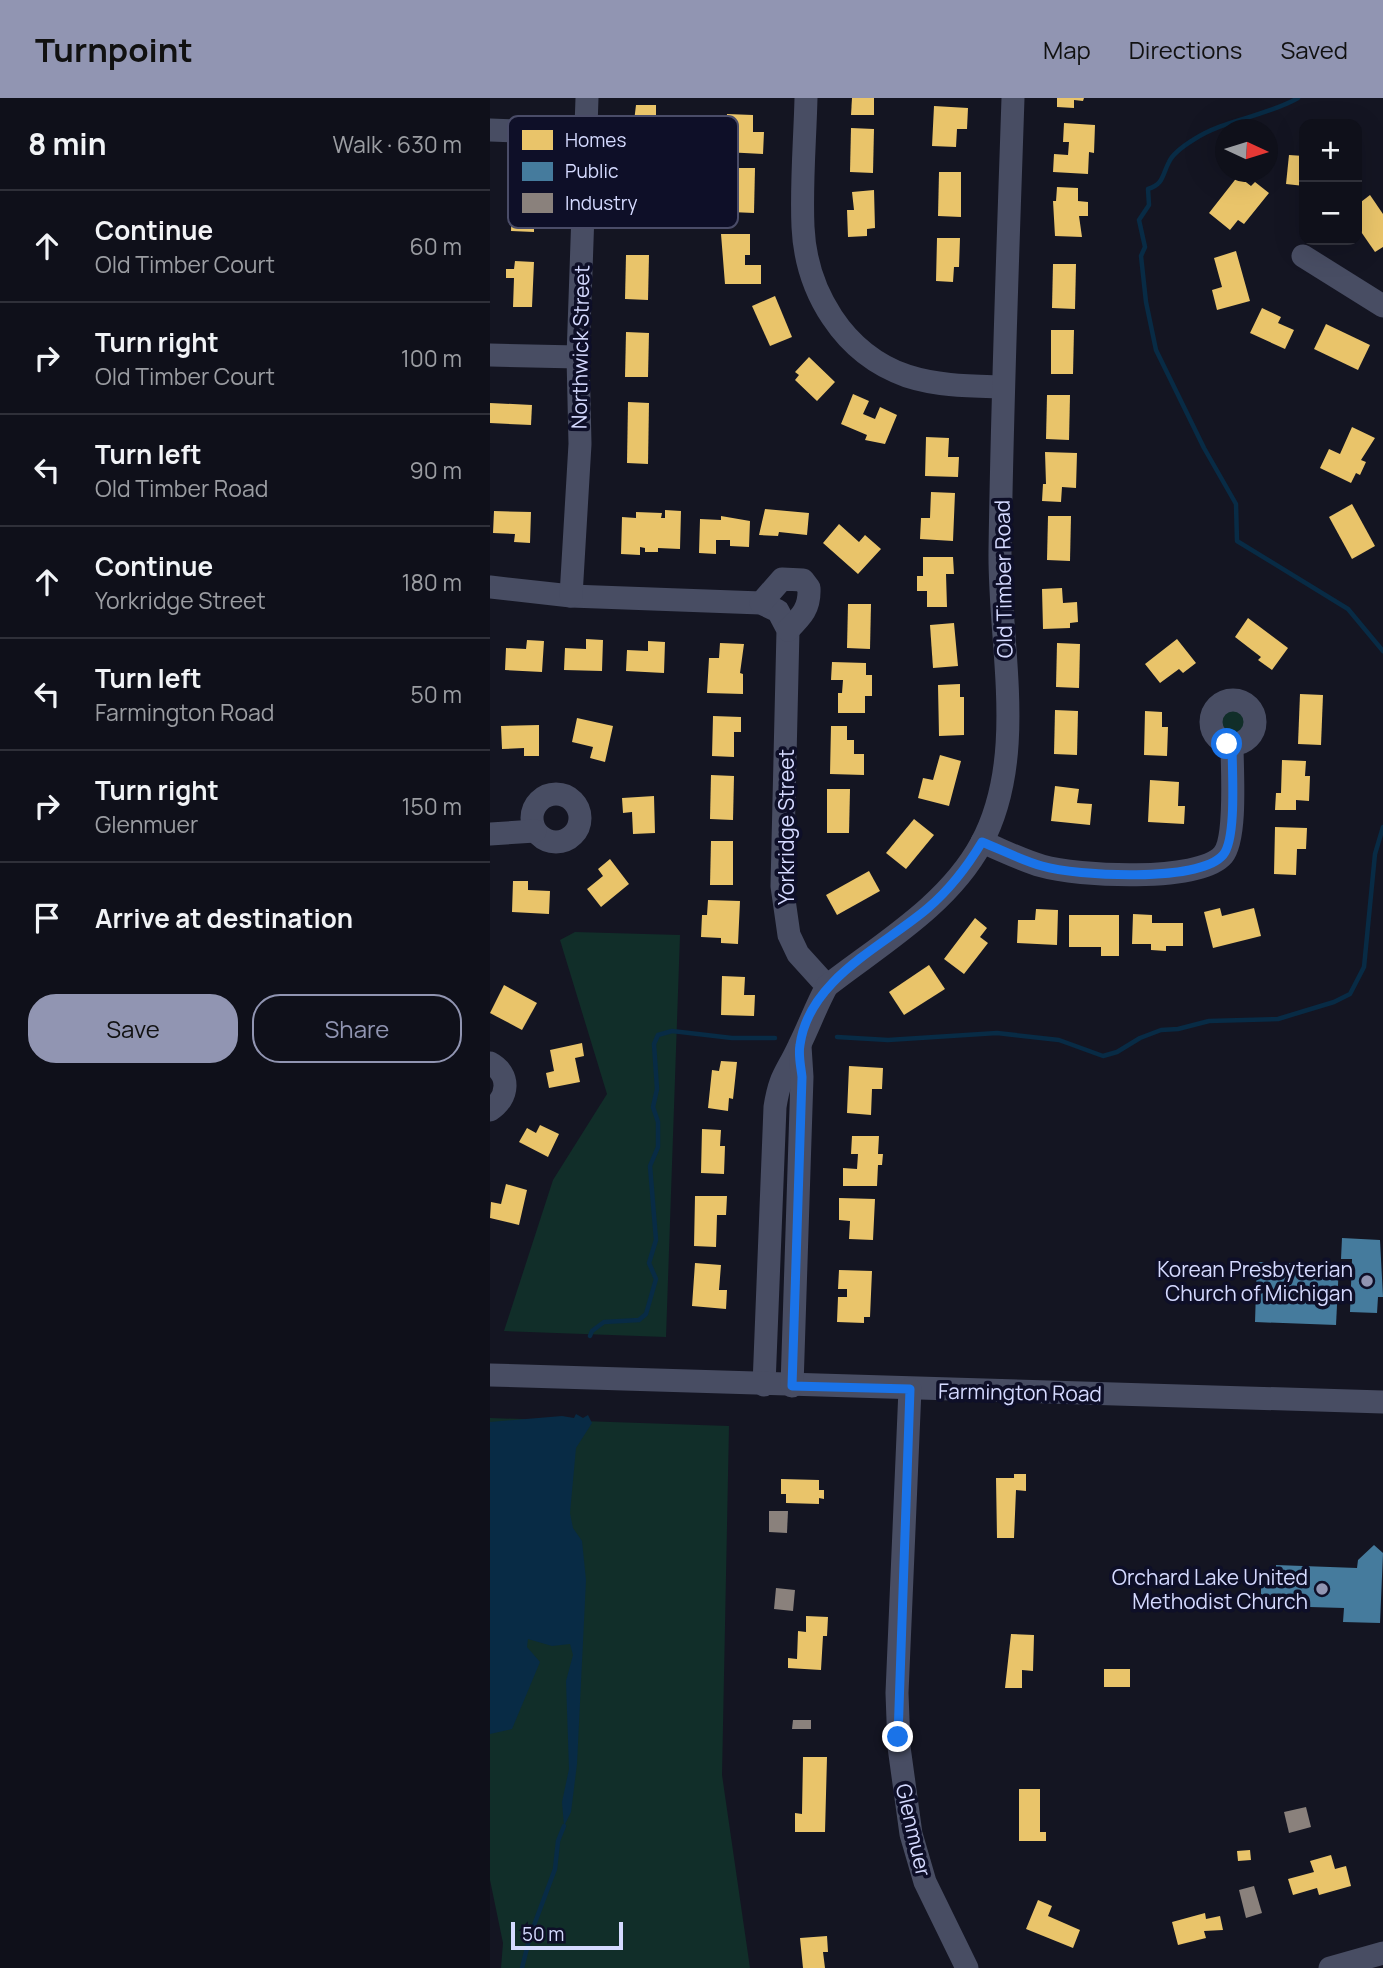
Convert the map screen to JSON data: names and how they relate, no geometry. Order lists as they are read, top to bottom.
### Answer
{
  "streets": {
    "street": [
      "Northwick Street",
      "Old Timber Road",
      "Yorkridge Street",
      "Farmington Road",
      "Glenmuer"
    ]
  },
  "crossings": [
    ["Old Timber Road", "Yorkridge Street"],
    ["Farmington Road", "Glenmuer"]
  ],
  "places": ["Korean Presbyterian Church of Michigan", "Orchard Lake United Methodist Church"],
  "legend": ["Homes", "Public", "Industry"],
  "scale_bar": "50 m",
  "north": "right",
  "page": {
    "header": "Turnpoint",
    "nav": ["Map", "Directions", "Saved"],
    "heading": ["8 min", "Walk · 630 m"],
    "map_buttons": ["+", "−"],
    "list": [
      ["Continue", "Old Timber Court", "60 m"],
      ["Turn right", "Old Timber Court", "100 m"],
      ["Turn left", "Old Timber Road", "90 m"],
      ["Continue", "Yorkridge Street", "180 m"],
      ["Turn left", "Farmington Road", "50 m"],
      ["Turn right", "Glenmuer", "150 m"],
      "Arrive at destination"
    ],
    "buttons": ["Save", "Share"],
    "scale": "50 m"
  }
}
